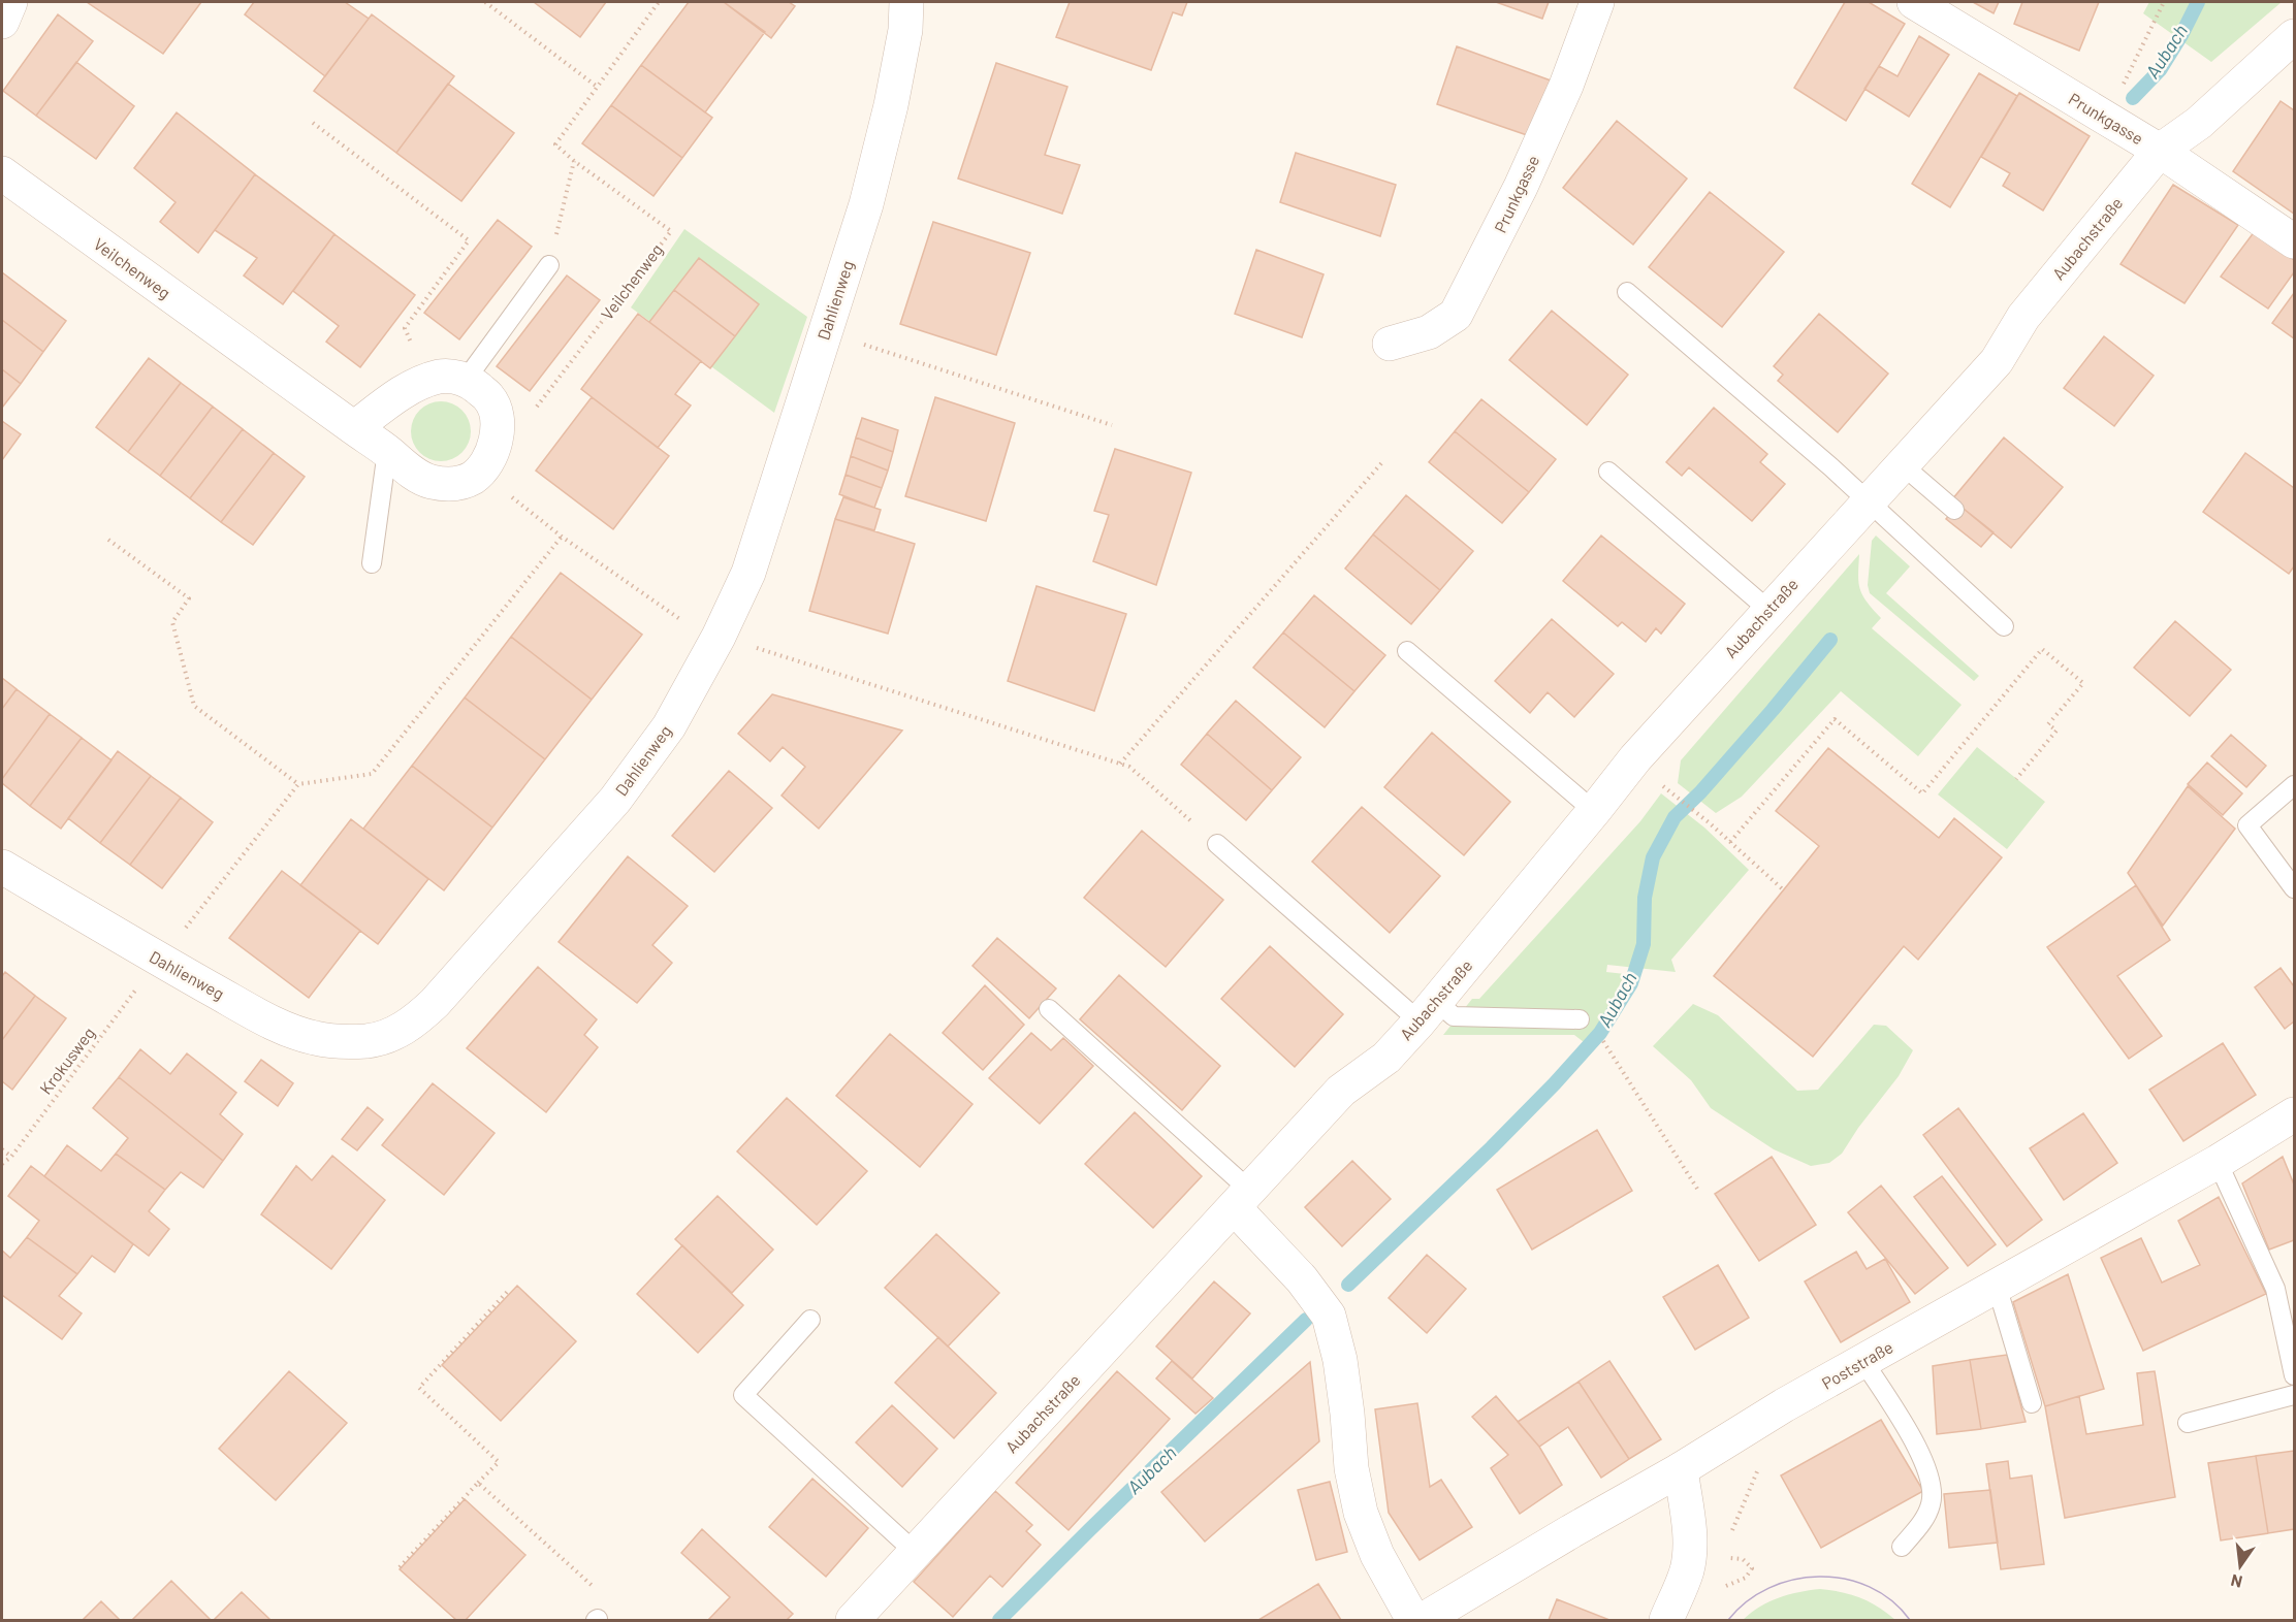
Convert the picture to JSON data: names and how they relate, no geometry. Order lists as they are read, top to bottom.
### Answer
{
  "streets": {
    "street": [
      "Prunkgasse",
      "Aubachstraße",
      "Veilchenweg",
      "Dahlienweg",
      "Poststraße"
    ],
    "path": ["Krokusweg"]
  },
  "crossings": [
    ["Prunkgasse", "Aubachstraße"]
  ],
  "water": ["Aubach"],
  "north": "bottom"
}
